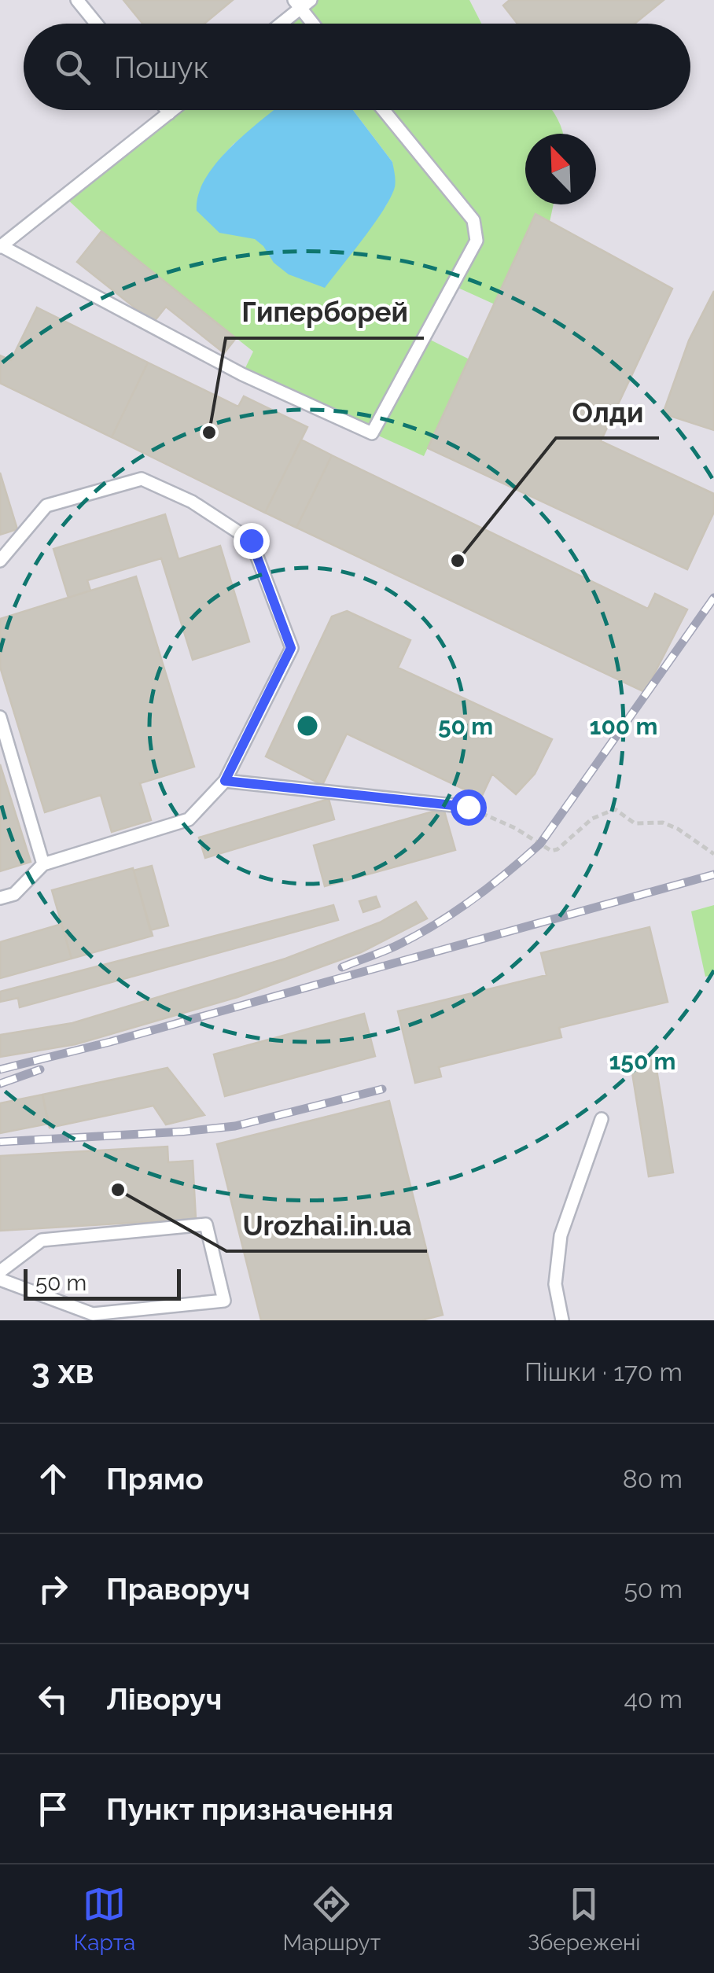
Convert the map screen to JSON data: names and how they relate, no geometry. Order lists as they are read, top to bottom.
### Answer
{
  "places": ["Гиперборей", "Олди", "Urozhai.in.ua"],
  "scale_bar": "50 m",
  "north": "top left",
  "page": {
    "search": "Пошук",
    "scale": "50 m",
    "heading": ["3 хв", "Пішки · 170 m"],
    "list": [
      ["Прямо", "80 m"],
      ["Праворуч", "50 m"],
      ["Ліворуч", "40 m"],
      "Пункт призначення"
    ],
    "nav": ["Карта", "Маршрут", "Збережені"]
  },
  "rings": ["50 m", "100 m", "150 m"]
}
